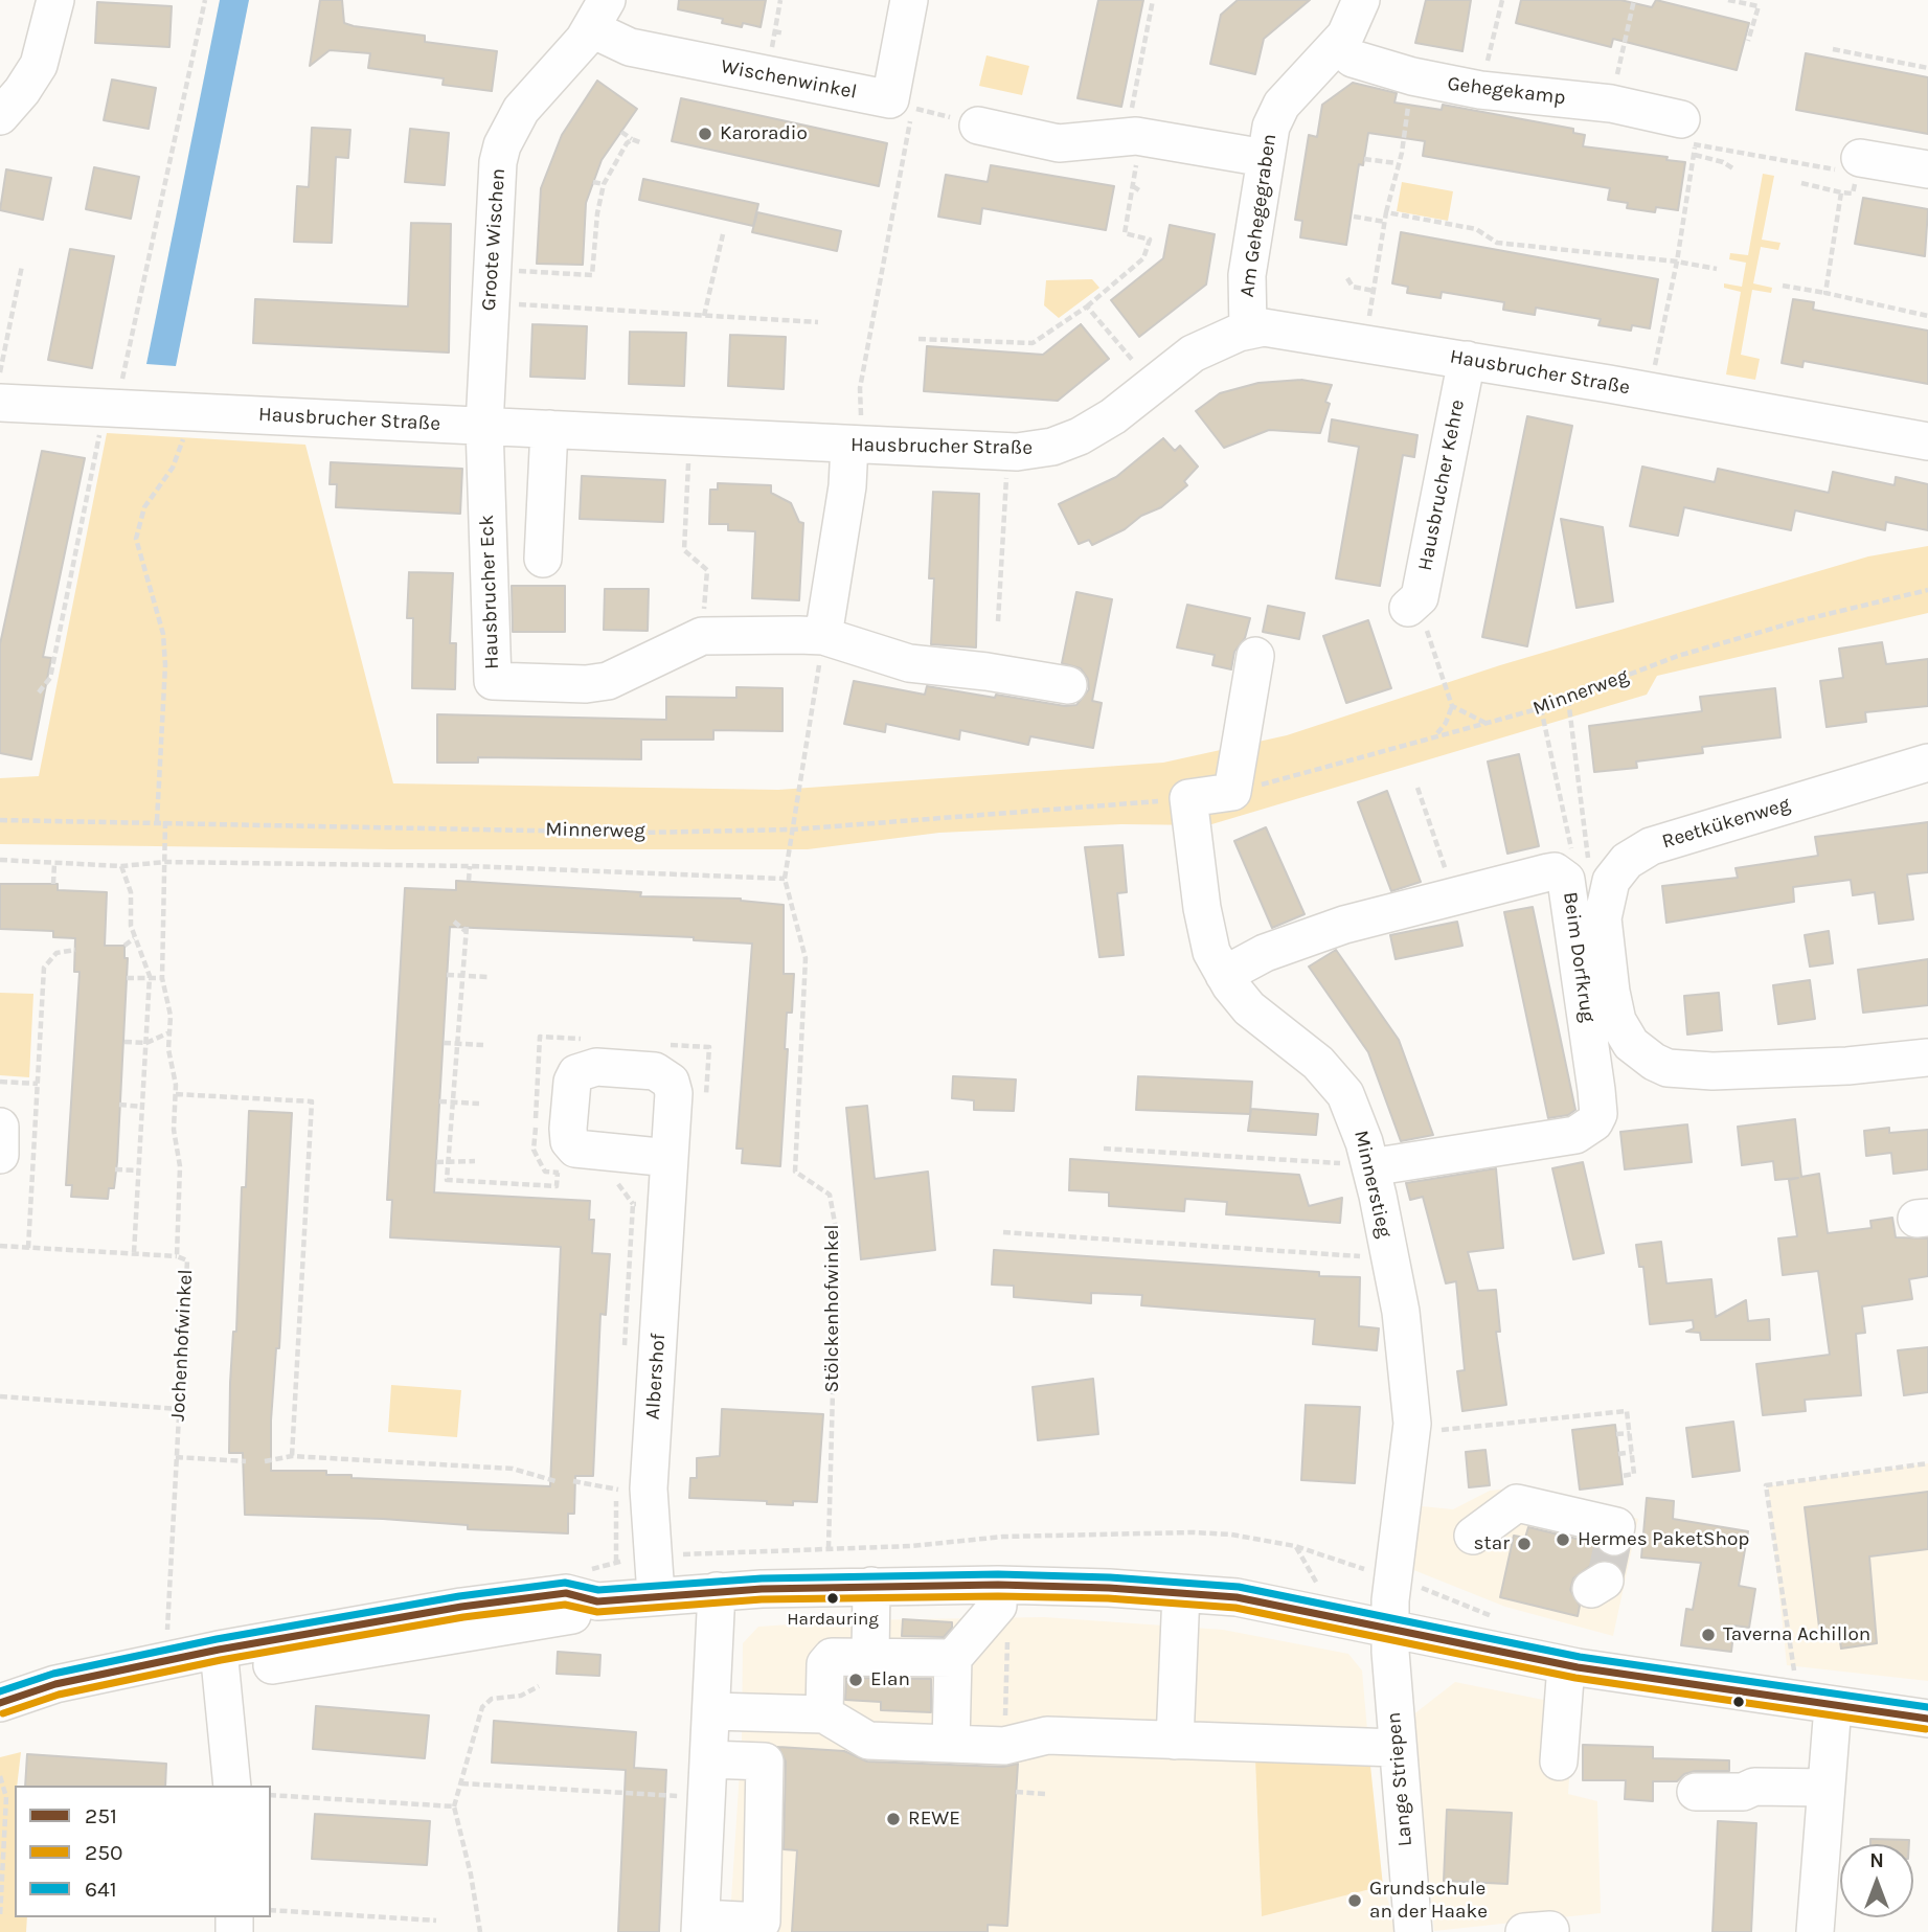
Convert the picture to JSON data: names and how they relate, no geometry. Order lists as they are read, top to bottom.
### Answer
{
  "streets": {
    "street": [
      "Wischenwinkel",
      "Gehegekamp",
      "Am Gehegegraben",
      "Groote Wischen",
      "Hausbrucher Straße",
      "Hausbrucher Kehre",
      "Hausbrucher Eck",
      "Reetkükenweg",
      "Beim Dorfkrug",
      "Minnerstieg",
      "Albershof",
      "Lange Striepen"
    ],
    "path": ["Minnerweg", "Stölckenhofwinkel", "Jochenhofwinkel"]
  },
  "crossings": [
    ["Wischenwinkel", "Groote Wischen"],
    ["Gehegekamp", "Am Gehegegraben"],
    ["Am Gehegegraben", "Hausbrucher Straße"],
    ["Groote Wischen", "Hausbrucher Straße"],
    ["Groote Wischen", "Hausbrucher Eck"],
    ["Hausbrucher Straße", "Hausbrucher Kehre"],
    ["Hausbrucher Straße", "Hausbrucher Eck"],
    ["Hausbrucher Eck", "Stölckenhofwinkel"],
    ["Minnerweg", "Minnerstieg"],
    ["Minnerweg", "Stölckenhofwinkel"],
    ["Minnerweg", "Jochenhofwinkel"],
    ["Beim Dorfkrug", "Minnerstieg"],
    ["Minnerstieg", "Lange Striepen"]
  ],
  "places": [
    "Karoradio",
    "Hermes PaketShop",
    "star",
    "Hardauring",
    "Taverna Achillon",
    "Elan",
    "REWE",
    "Grundschule an der Haake"
  ],
  "lines": ["transit line 641", "transit line 251", "transit line 250"],
  "legend": ["251", "250", "641"],
  "north": "top"
}
